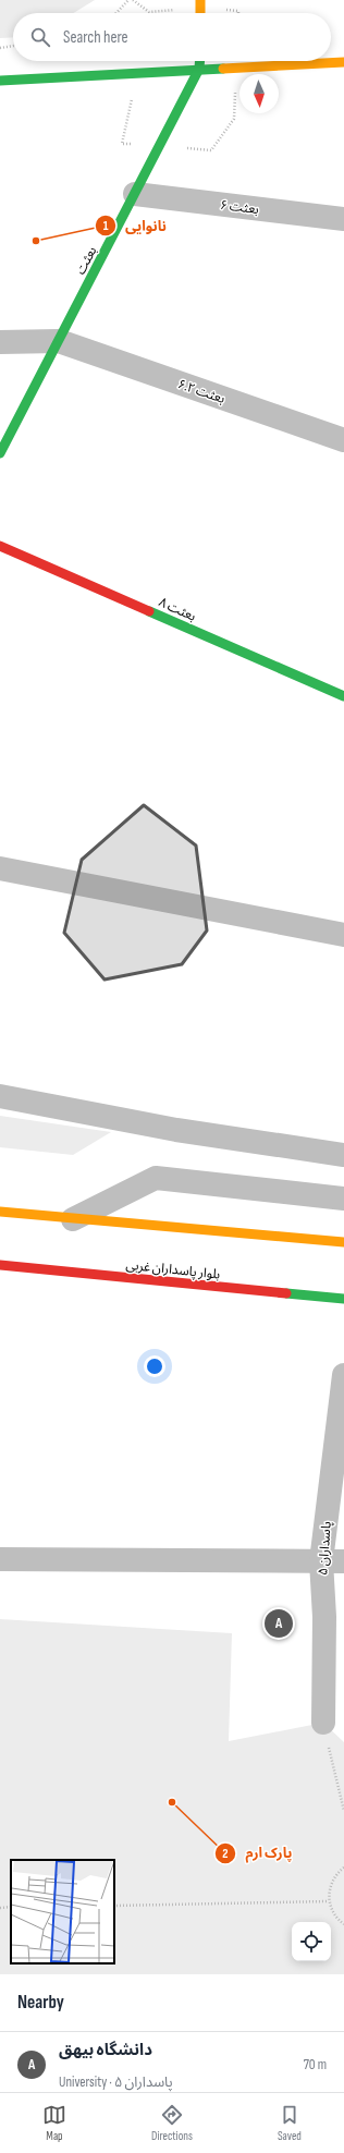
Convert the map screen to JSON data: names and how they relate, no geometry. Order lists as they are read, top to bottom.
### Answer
{
  "streets": {
    "main road": ["بعثت", "بعثت ۸", "بلوار پاسداران غربی"],
    "street": ["بعثت ۶", "بعثت ۶.۲", "پاسداران ۵"]
  },
  "crossings": [
    ["بعثت ۶", "بعثت"],
    ["بعثت", "بعثت ۶.۲"]
  ],
  "places": ["نانوایی", "پارک ارم"],
  "north": "bottom",
  "page": {
    "search": "Search here",
    "pins": "A",
    "heading": "Nearby",
    "list": [
      {
        "mark": "A",
        "name": "دانشگاه بیهق",
        "note": "University · پاسداران ۵",
        "value": "70 m"
      }
    ],
    "nav": ["Map", "Directions", "Saved"]
  }
}
